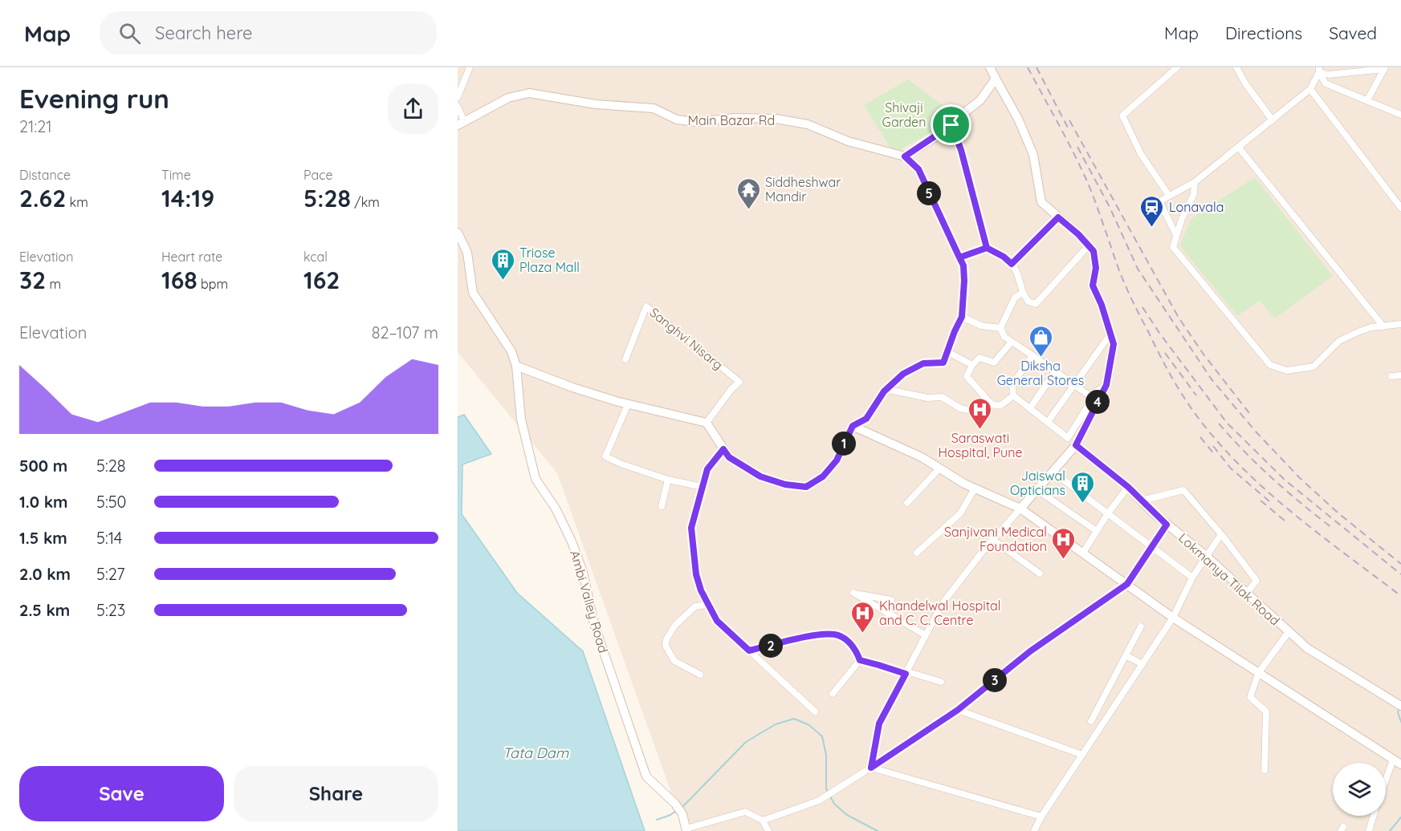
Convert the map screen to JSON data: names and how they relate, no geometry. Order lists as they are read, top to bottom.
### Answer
{
  "streets": {
    "main road": ["Main Bazar Rd", "Lokmanya Tilak Road", "Ambi Valley Road"],
    "street": ["Sanghvi Nisarg"]
  },
  "water": ["Tata Dam"],
  "parks": ["Shivaji Garden"],
  "places": {
    "temple": ["Siddheshwar Mandir"],
    "station": ["Lonavala"],
    "building": ["Triose Plaza Mall", "Jaiswal Opticians"],
    "shop": ["Diksha General Stores"],
    "hospital": ["Saraswati Hospital, Pune", "Sanjivani Medical Foundation", "Khandelwal Hospital and C. C. Centre"]
  },
  "page": {
    "header": "Map",
    "search": "Search here",
    "nav": ["Map", "Directions", "Saved"],
    "heading": ["Evening run", "21:21"],
    "stats": [
      ["Distance", "2.62 km"],
      ["Time", "14:19"],
      ["Pace", "5:28 /km"],
      ["Elevation", "32 m"],
      ["Heart rate", "168 bpm"],
      ["kcal", "162"]
    ],
    "pins": [
      "5",
      "4",
      "1",
      "2",
      "3"
    ],
    "chart": ["Elevation", "82–107 m"],
    "list": [
      {
        "name": "500 m",
        "note": "5:28"
      },
      {
        "name": "1.0 km",
        "note": "5:50"
      },
      {
        "name": "1.5 km",
        "note": "5:14"
      },
      {
        "name": "2.0 km",
        "note": "5:27"
      },
      {
        "name": "2.5 km",
        "note": "5:23"
      }
    ],
    "buttons": ["Save", "Share"]
  }
}
